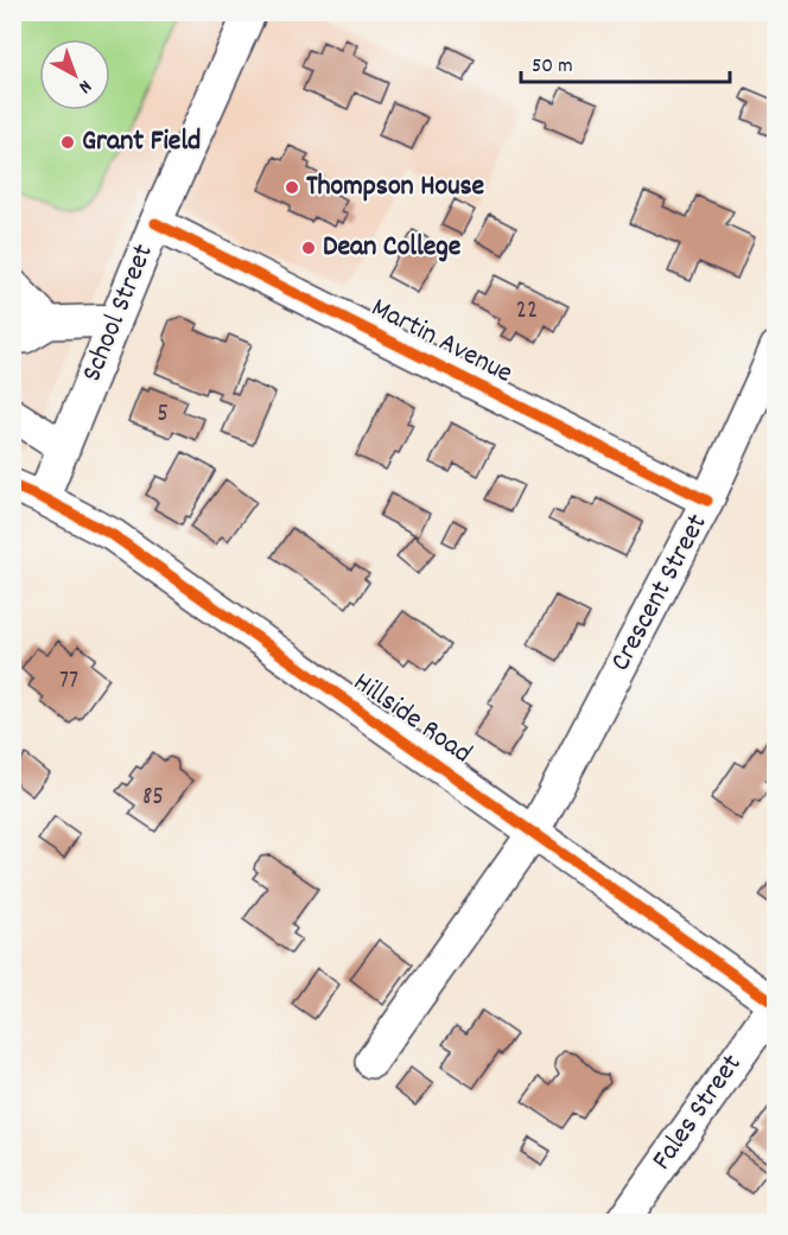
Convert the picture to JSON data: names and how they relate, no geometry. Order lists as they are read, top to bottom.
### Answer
{
  "streets": {
    "street": [
      "School Street",
      "Martin Avenue",
      "Crescent Street",
      "Hillside Road",
      "Fales Street"
    ]
  },
  "crossings": [
    ["School Street", "Martin Avenue"],
    ["School Street", "Hillside Road"],
    ["Martin Avenue", "Crescent Street"],
    ["Crescent Street", "Hillside Road"],
    ["Hillside Road", "Fales Street"]
  ],
  "places": ["Grant Field", "Thompson House", "Dean College"],
  "house_numbers": [
    "22",
    "5",
    "77",
    "85"
  ],
  "scale_bar": "50 m",
  "north": "bottom right"
}
